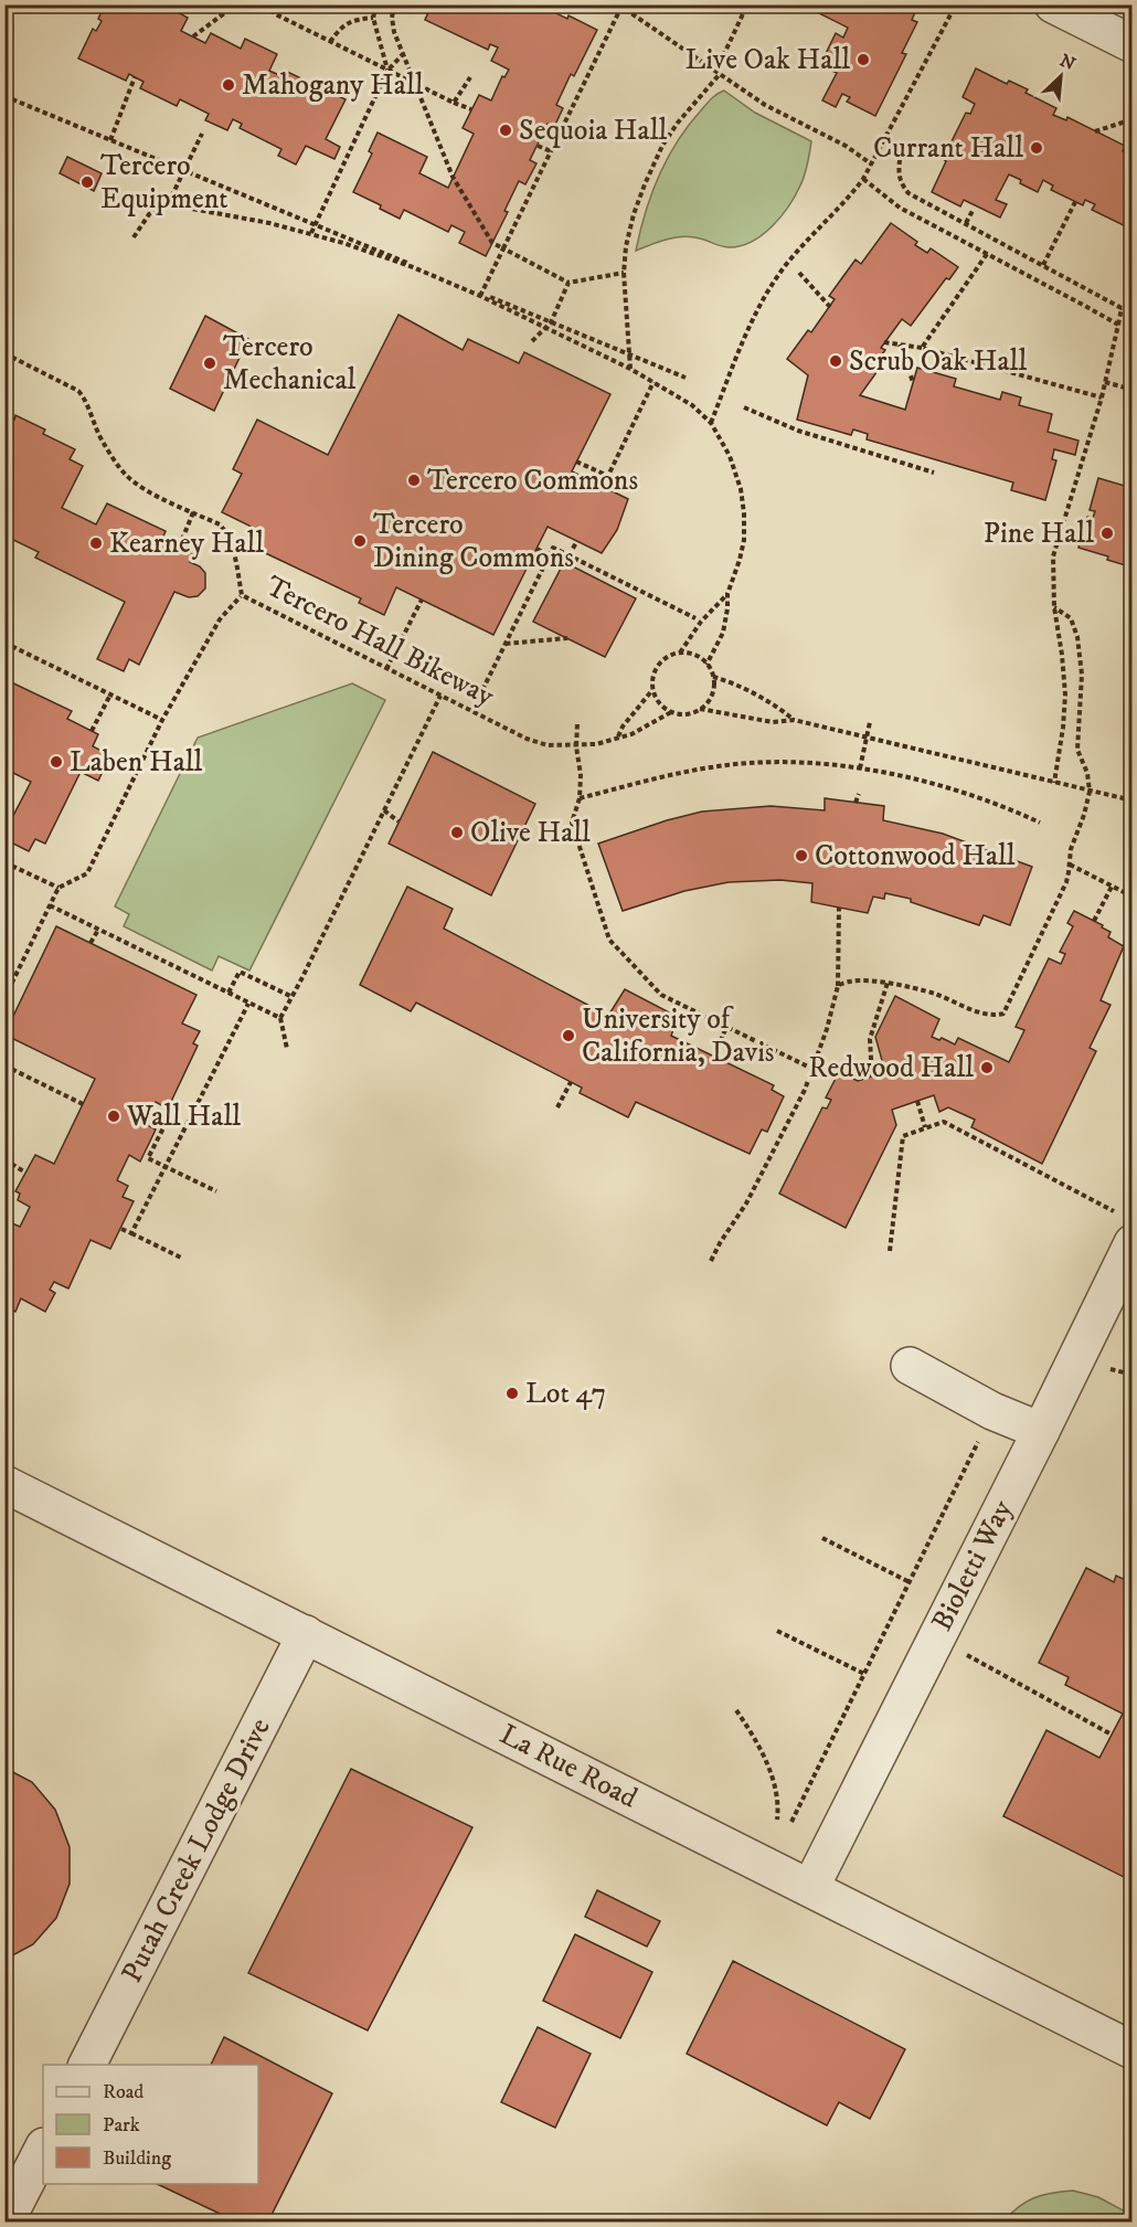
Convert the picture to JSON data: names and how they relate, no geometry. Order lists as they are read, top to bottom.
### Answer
{
  "streets": {
    "street": ["Bioletti Way", "La Rue Road", "Putah Creek Lodge Drive"],
    "path": ["Tercero Hall Bikeway"]
  },
  "crossings": [
    ["Bioletti Way", "La Rue Road"],
    ["La Rue Road", "Putah Creek Lodge Drive"]
  ],
  "places": [
    "Live Oak Hall",
    "Mahogany Hall",
    "Sequoia Hall",
    "Currant Hall",
    "Tercero Equipment",
    "Scrub Oak Hall",
    "Tercero Mechanical",
    "Tercero Commons",
    "Pine Hall",
    "Tercero Dining Commons",
    "Kearney Hall",
    "Laben Hall",
    "Olive Hall",
    "Cottonwood Hall",
    "University of California, Davis",
    "Redwood Hall",
    "Wall Hall",
    "Lot 47"
  ],
  "legend": ["Road", "Park", "Building"],
  "north": "top right"
}
